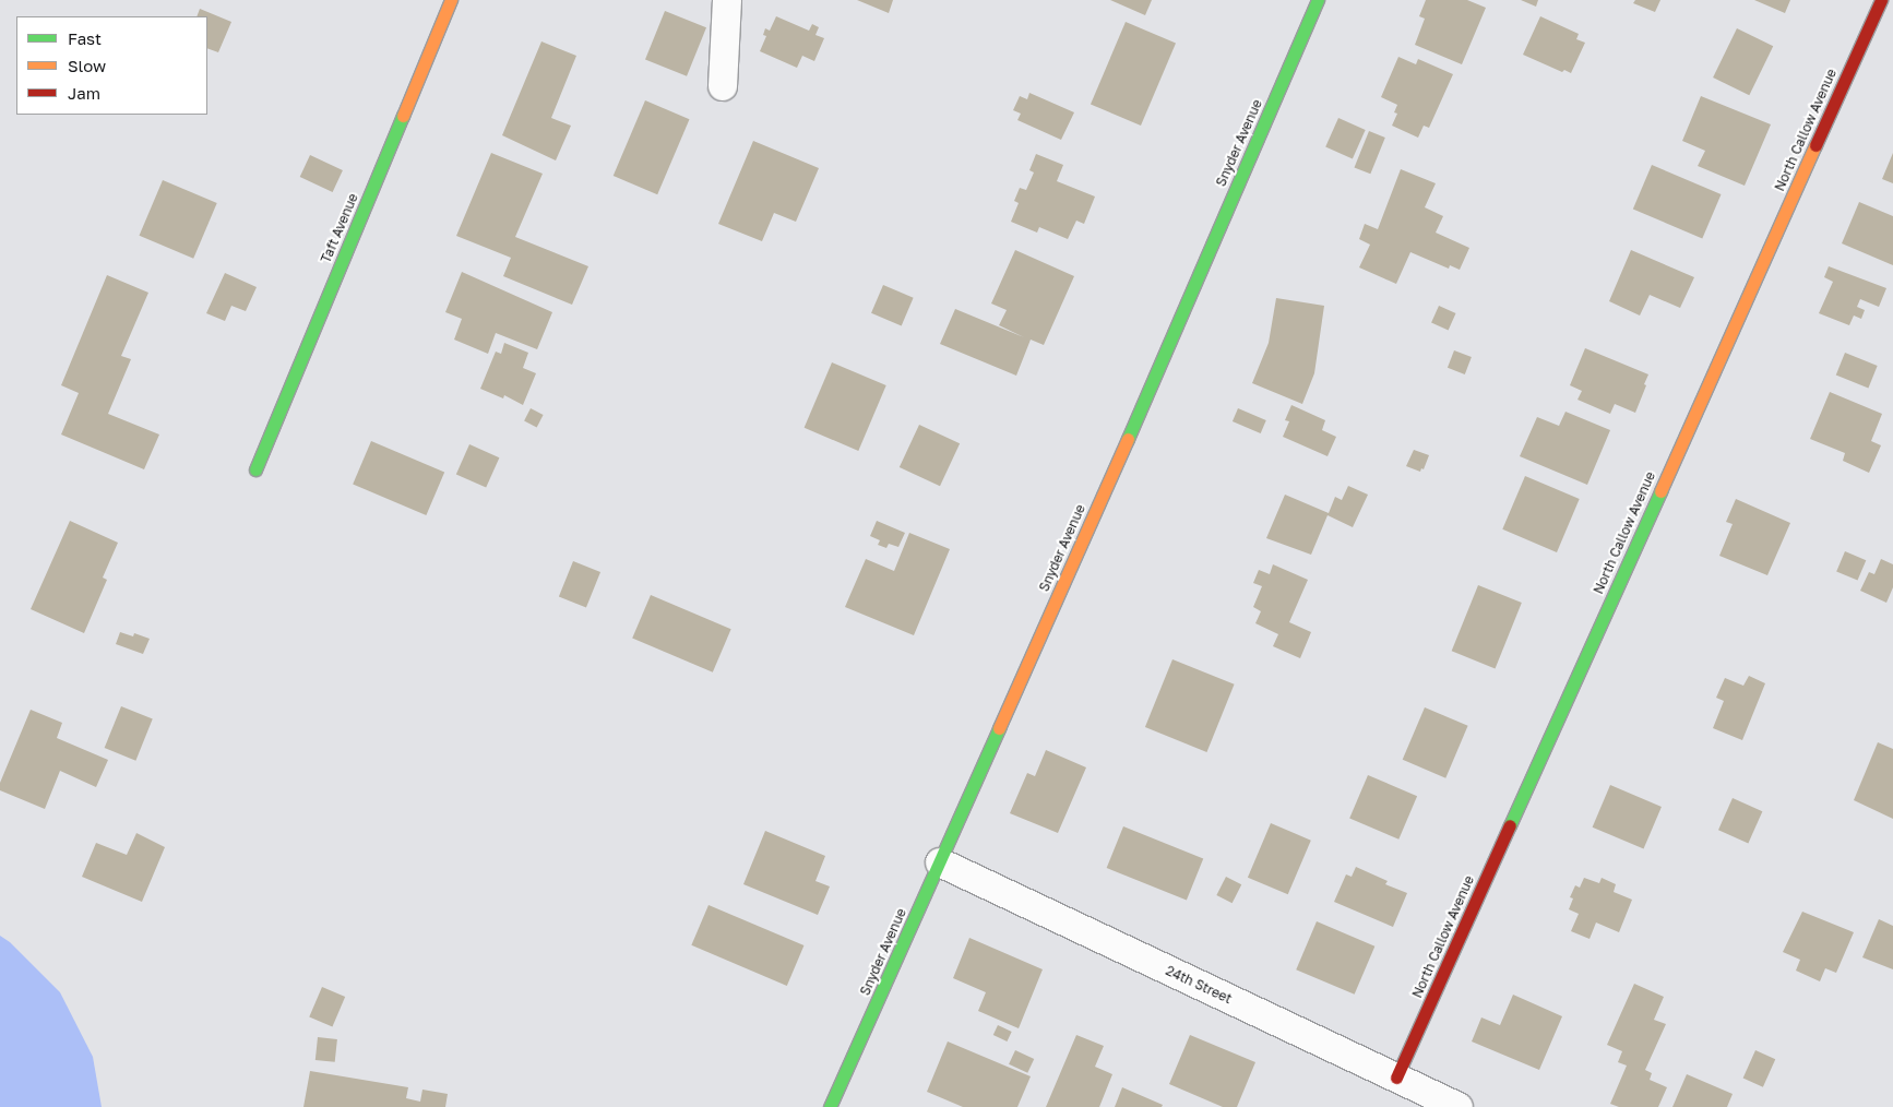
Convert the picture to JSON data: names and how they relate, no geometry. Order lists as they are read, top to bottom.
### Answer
{
  "streets": {
    "street": [
      "North Callow Avenue",
      "Snyder Avenue",
      "Taft Avenue",
      "24th Street"
    ]
  },
  "crossings": [
    ["North Callow Avenue", "24th Street"],
    ["Snyder Avenue", "24th Street"]
  ],
  "legend": ["Fast", "Slow", "Jam"]
}
